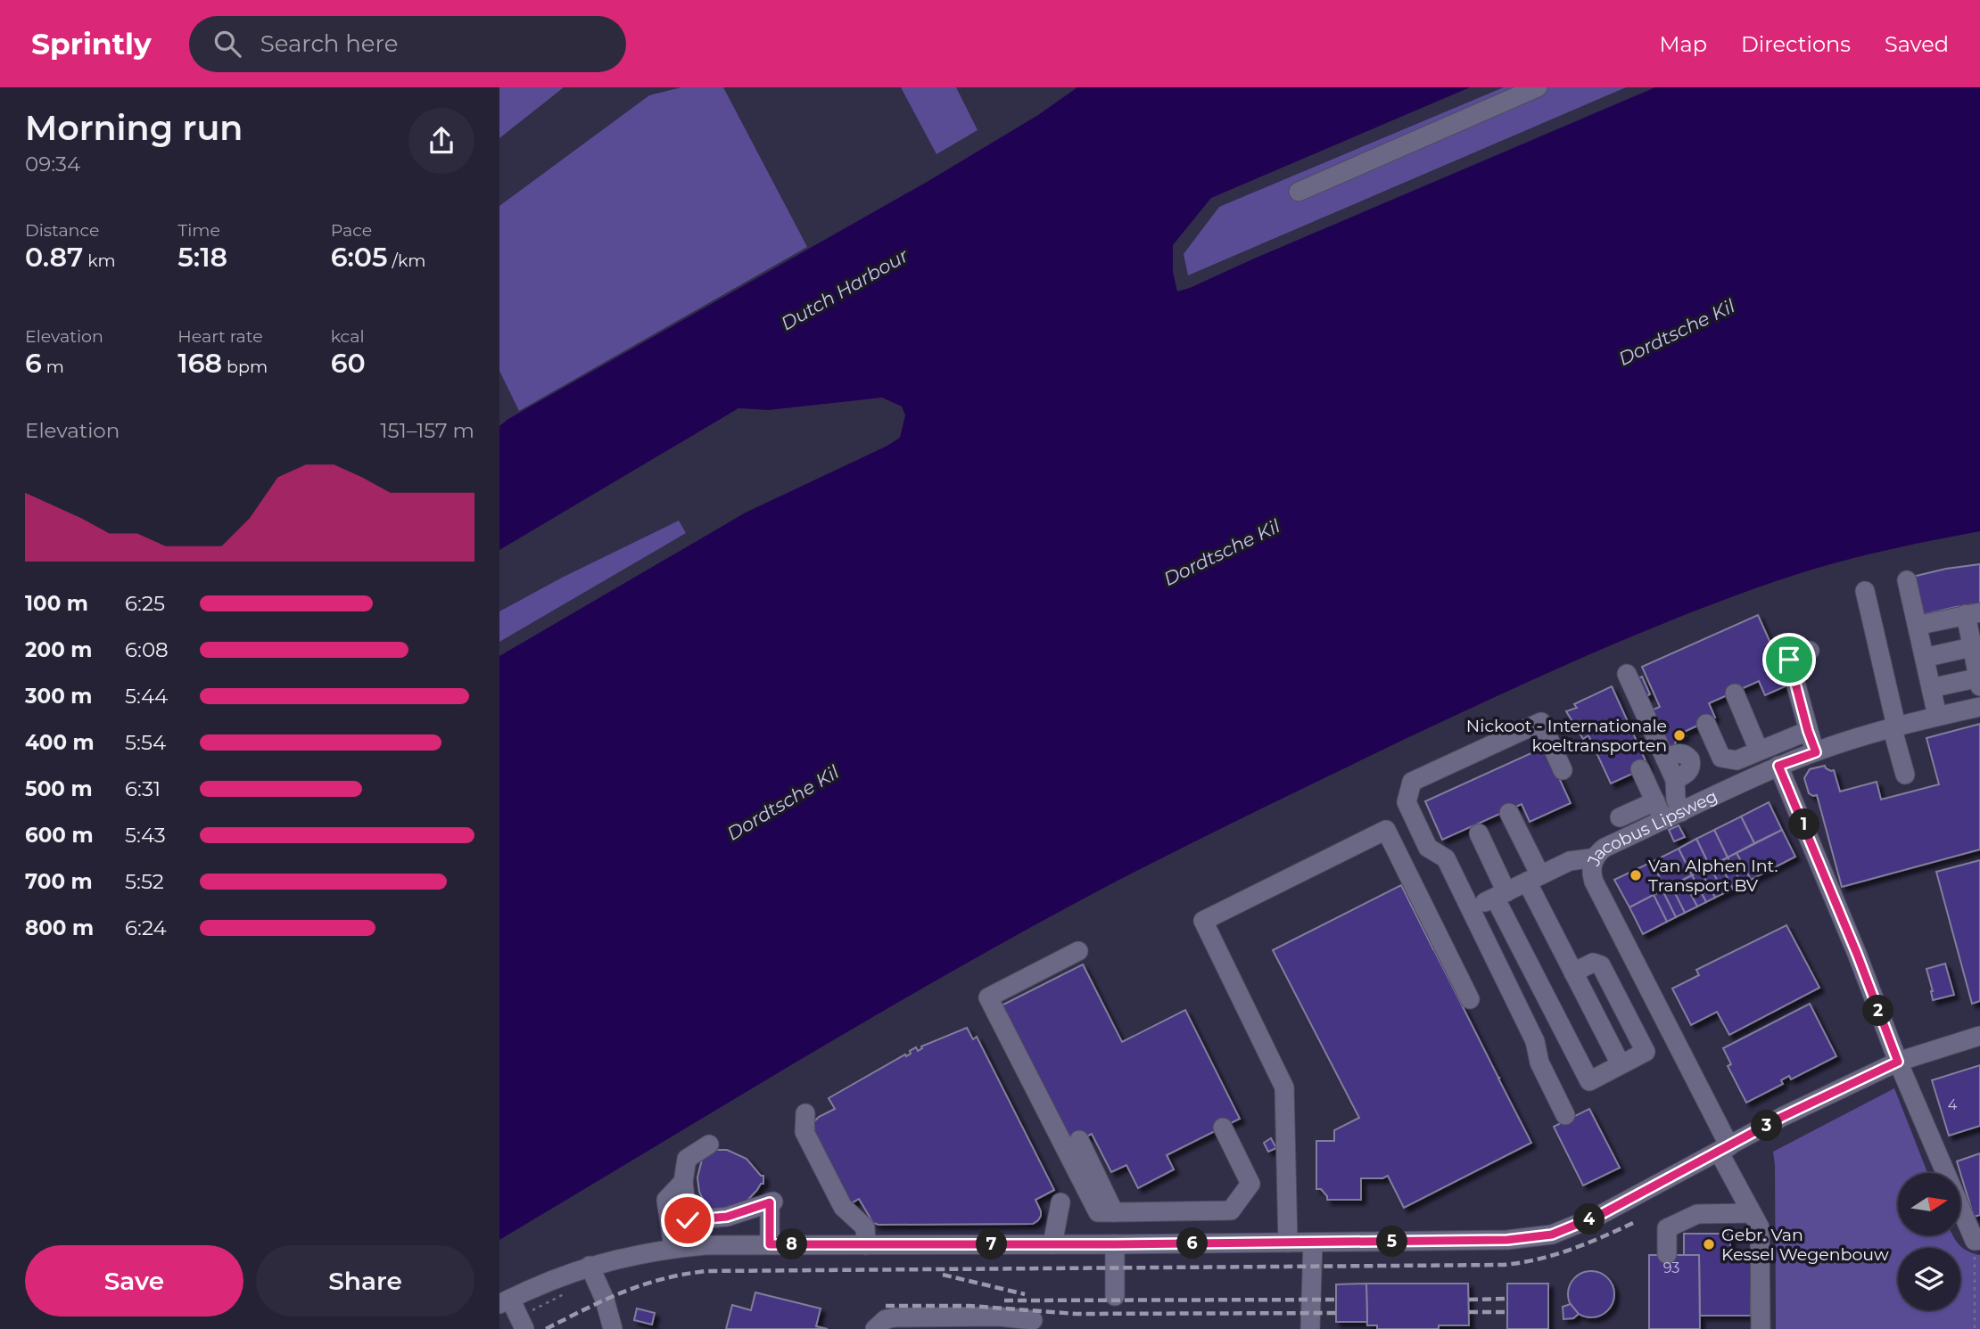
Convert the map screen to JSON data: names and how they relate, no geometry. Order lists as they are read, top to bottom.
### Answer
{
  "streets": {
    "street": ["Jacobus Lipsweg"]
  },
  "water": ["Dutch Harbour", "Dordtsche Kil"],
  "places": ["Nickoot - Internationale koeltransporten", "Van Alphen Int. Transport BV", "Gebr. Van Kessel Wegenbouw"],
  "house_numbers": ["4", "93"],
  "north": "right",
  "page": {
    "header": "Sprintly",
    "search": "Search here",
    "nav": ["Map", "Directions", "Saved"],
    "heading": ["Morning run", "09:34"],
    "stats": [
      ["Distance", "0.87 km"],
      ["Time", "5:18"],
      ["Pace", "6:05 /km"],
      ["Elevation", "6 m"],
      ["Heart rate", "168 bpm"],
      ["kcal", "60"]
    ],
    "chart": ["Elevation", "151–157 m"],
    "list": [
      {
        "name": "100 m",
        "note": "6:25"
      },
      {
        "name": "200 m",
        "note": "6:08"
      },
      {
        "name": "300 m",
        "note": "5:44"
      },
      {
        "name": "400 m",
        "note": "5:54"
      },
      {
        "name": "500 m",
        "note": "6:31"
      },
      {
        "name": "600 m",
        "note": "5:43"
      },
      {
        "name": "700 m",
        "note": "5:52"
      },
      {
        "name": "800 m",
        "note": "6:24"
      }
    ],
    "pins": [
      "1",
      "2",
      "3",
      "4",
      "5",
      "6",
      "7",
      "8"
    ],
    "buttons": ["Save", "Share"]
  }
}
